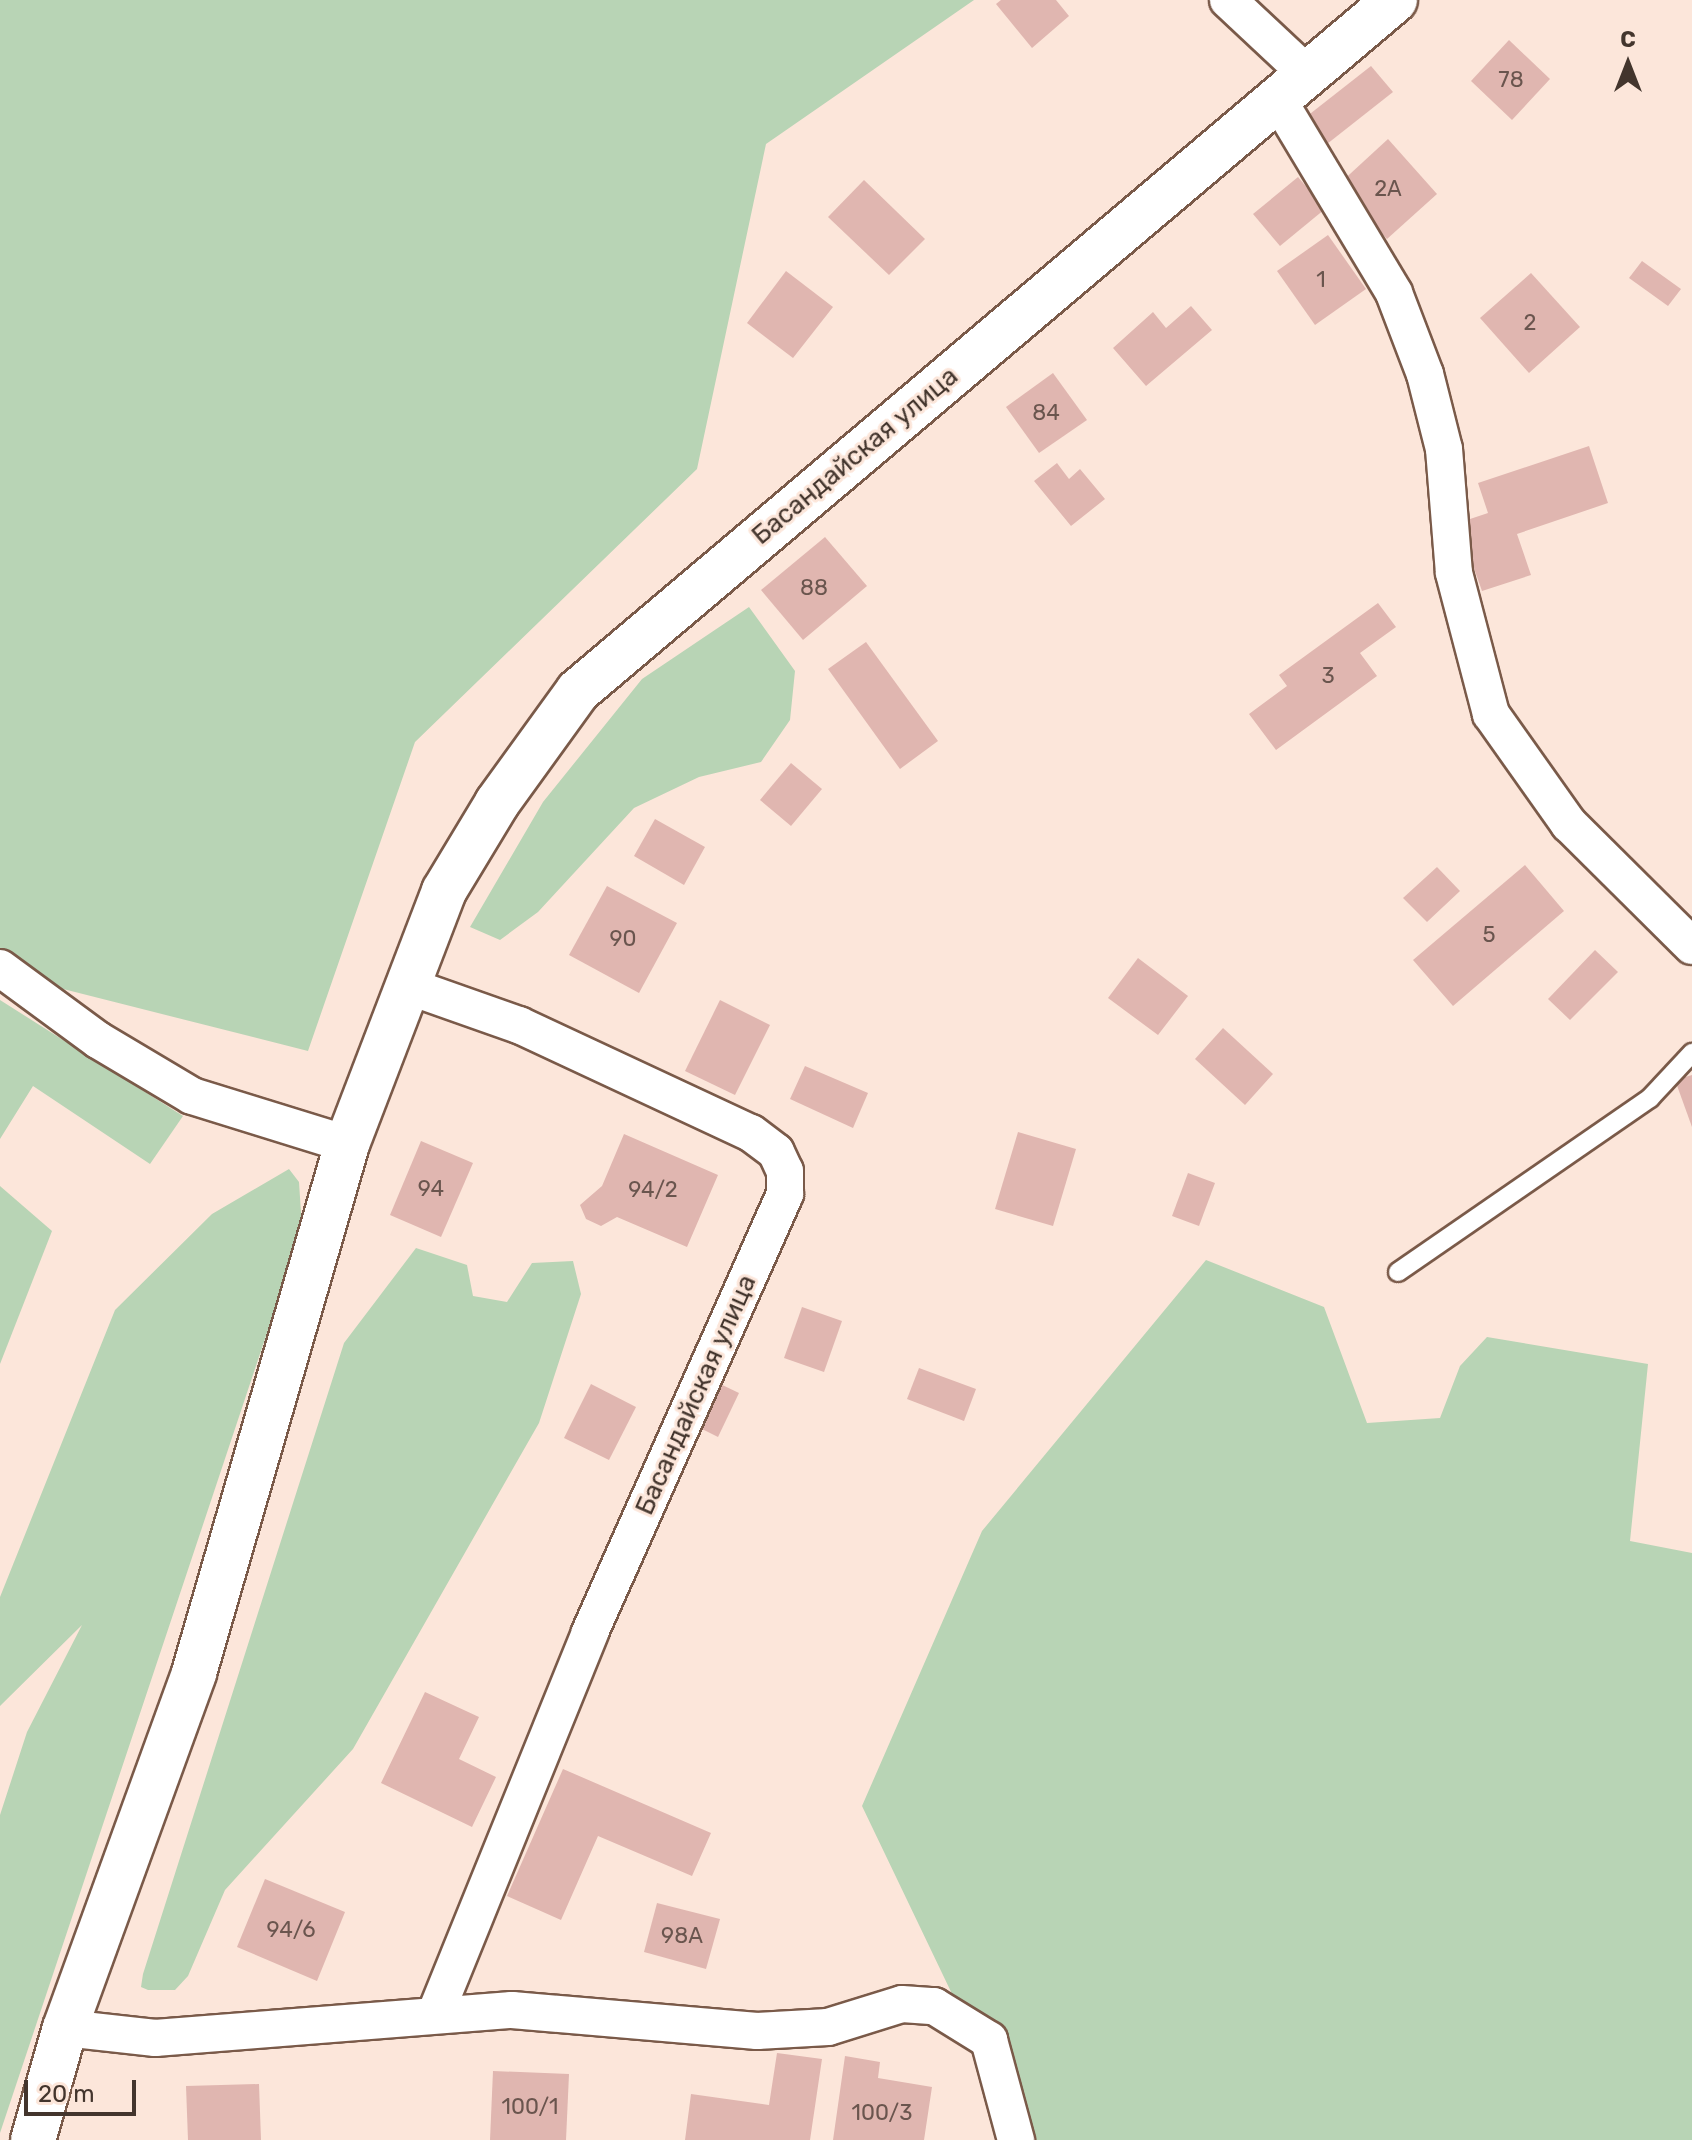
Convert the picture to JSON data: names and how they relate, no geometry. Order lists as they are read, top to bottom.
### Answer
{
  "streets": {
    "street": ["Басандайская улица"]
  },
  "house_numbers": [
    "78",
    "2А",
    "1",
    "2",
    "84",
    "88",
    "3",
    "5",
    "90",
    "94",
    "94/2",
    "94/6",
    "98А",
    "100/1",
    "100/3"
  ],
  "scale_bar": "20 m",
  "north": "top"
}
